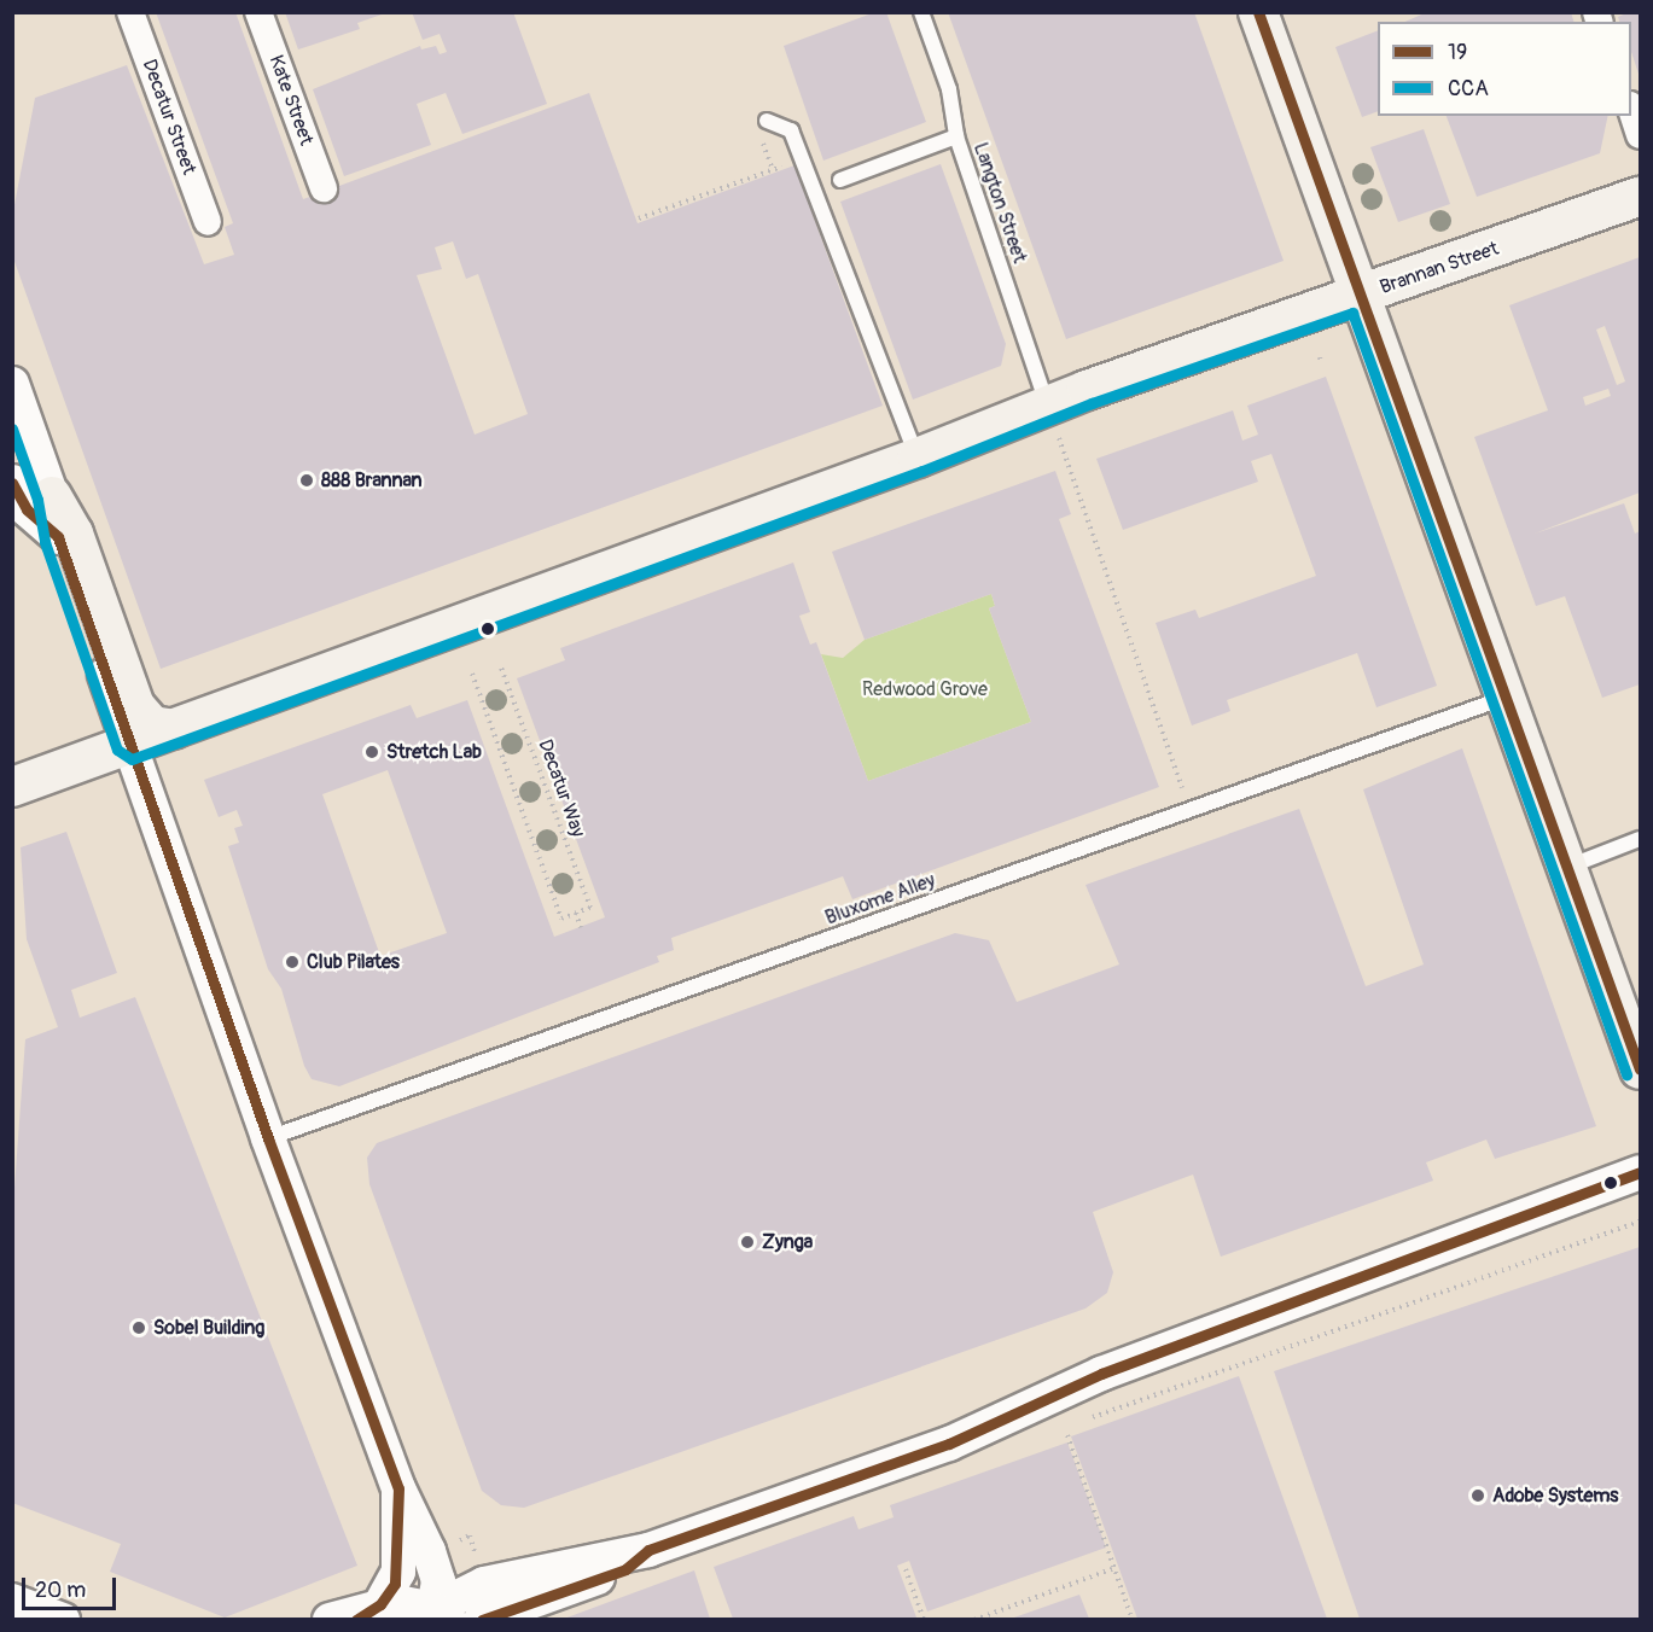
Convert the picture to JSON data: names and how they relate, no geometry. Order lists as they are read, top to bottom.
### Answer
{
  "streets": {
    "main road": ["Brannan Street"],
    "street": ["Kate Street", "Decatur Street"],
    "lane": ["Langton Street", "Bluxome Alley"],
    "path": ["Decatur Way"]
  },
  "crossings": [
    ["Langton Street", "Brannan Street"]
  ],
  "parks": ["Redwood Grove"],
  "places": [
    "888 Brannan",
    "Stretch Lab",
    "Club Pilates",
    "Zynga",
    "Sobel Building",
    "Adobe Systems"
  ],
  "lines": ["transit line 19", "transit line CCA"],
  "legend": ["19", "CCA"],
  "scale_bar": "20 m"
}
